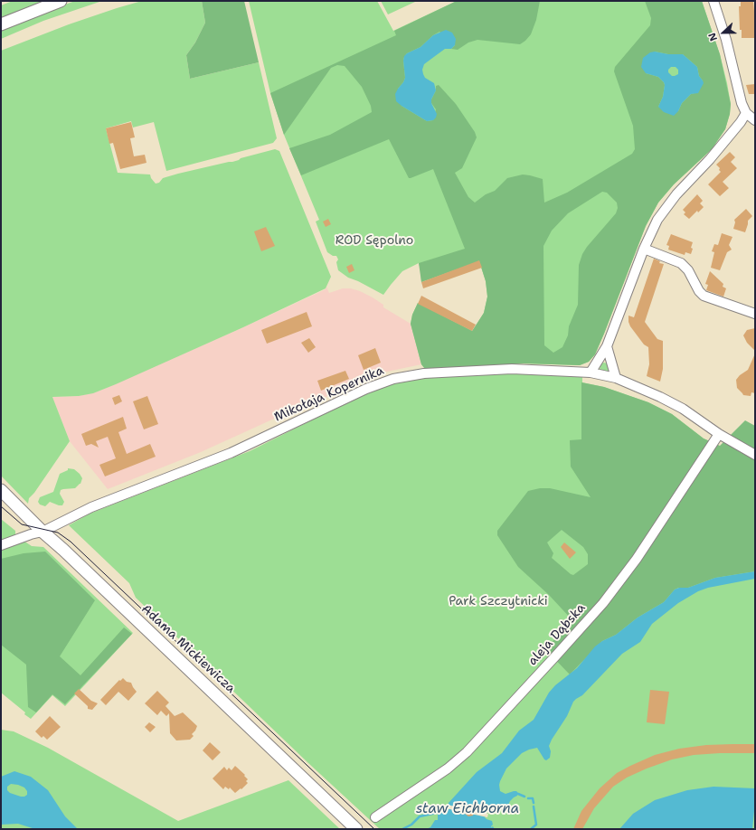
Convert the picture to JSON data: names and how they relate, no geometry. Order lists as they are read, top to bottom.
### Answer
{
  "streets": {
    "main road": ["Adama Mickiewicza"],
    "street": ["Mikołaja Kopernika", "aleja Dąbska"]
  },
  "crossings": [
    ["Mikołaja Kopernika", "aleja Dąbska"],
    ["Mikołaja Kopernika", "Adama Mickiewicza"]
  ],
  "water": ["staw Eichborna"],
  "parks": ["ROD Sępolno", "Park Szczytnicki"],
  "north": "left"
}
